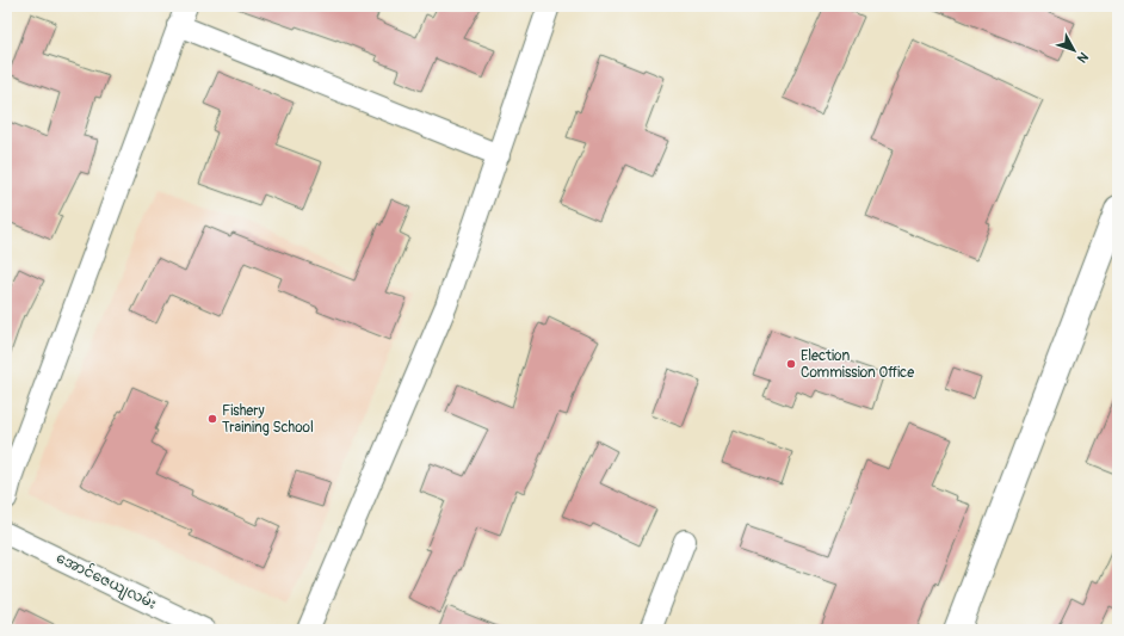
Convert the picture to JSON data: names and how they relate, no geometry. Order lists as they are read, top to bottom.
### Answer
{
  "streets": {
    "street": ["အောင်ဇေယျလမ်း"]
  },
  "places": ["Election Commission Office", "Fishery Training School"],
  "north": "bottom right"
}
